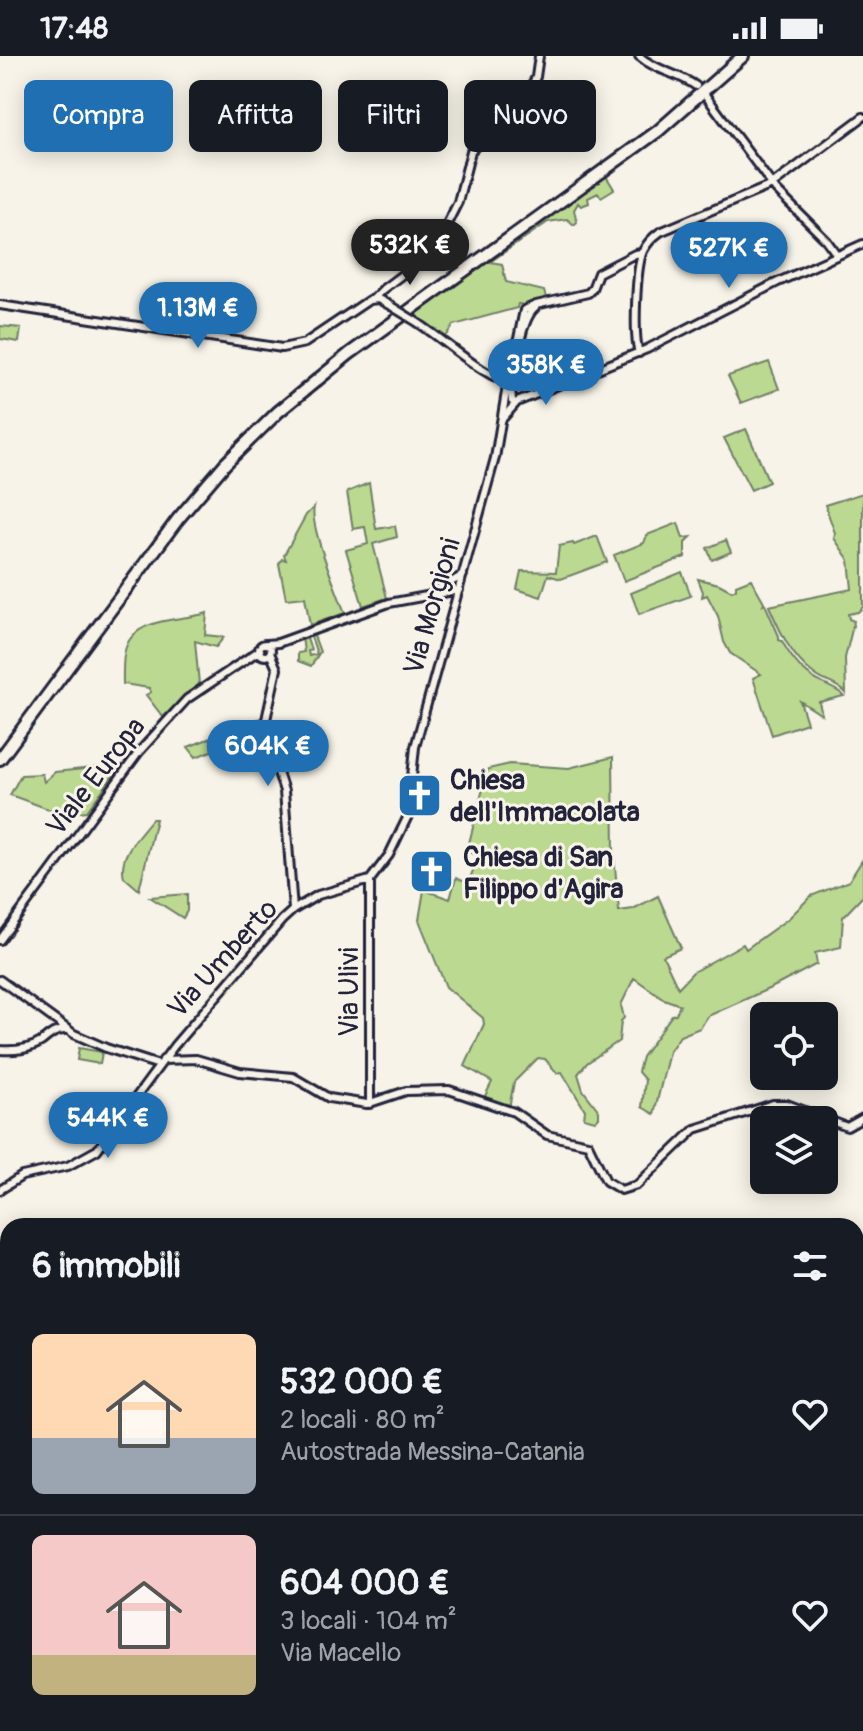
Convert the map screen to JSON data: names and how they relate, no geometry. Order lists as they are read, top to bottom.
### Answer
{
  "streets": {
    "street": [
      "Via Morgioni",
      "Viale Europa",
      "Via Umberto",
      "Via Ulivi"
    ]
  },
  "crossings": [
    ["Via Morgioni", "Via Umberto"],
    ["Via Morgioni", "Via Ulivi"],
    ["Via Umberto", "Via Ulivi"]
  ],
  "places": {
    "church": ["Chiesa dell'Immacolata", "Chiesa di San Filippo d'Agira"]
  },
  "page": {
    "status": "17:48",
    "chip": [
      "Compra",
      "Affitta",
      "Filtri",
      "Nuovo"
    ],
    "price": [
      "532K €",
      "527K €",
      "1.13M €",
      "358K €",
      "604K €",
      "544K €"
    ],
    "heading": "6 immobili",
    "list": [
      {
        "name": "532 000 €",
        "note": "2 locali · 80 m² · Autostrada Messina-Catania"
      },
      {
        "name": "604 000 €",
        "note": "3 locali · 104 m² · Via Macello"
      }
    ]
  }
}
